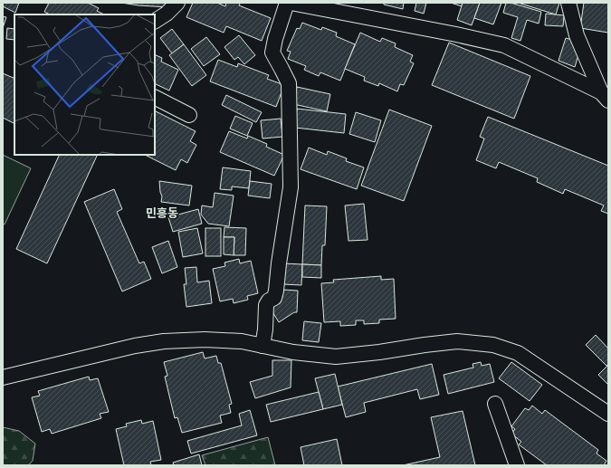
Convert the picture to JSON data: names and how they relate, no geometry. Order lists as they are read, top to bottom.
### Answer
{
  "districts": ["민흥동"]
}
